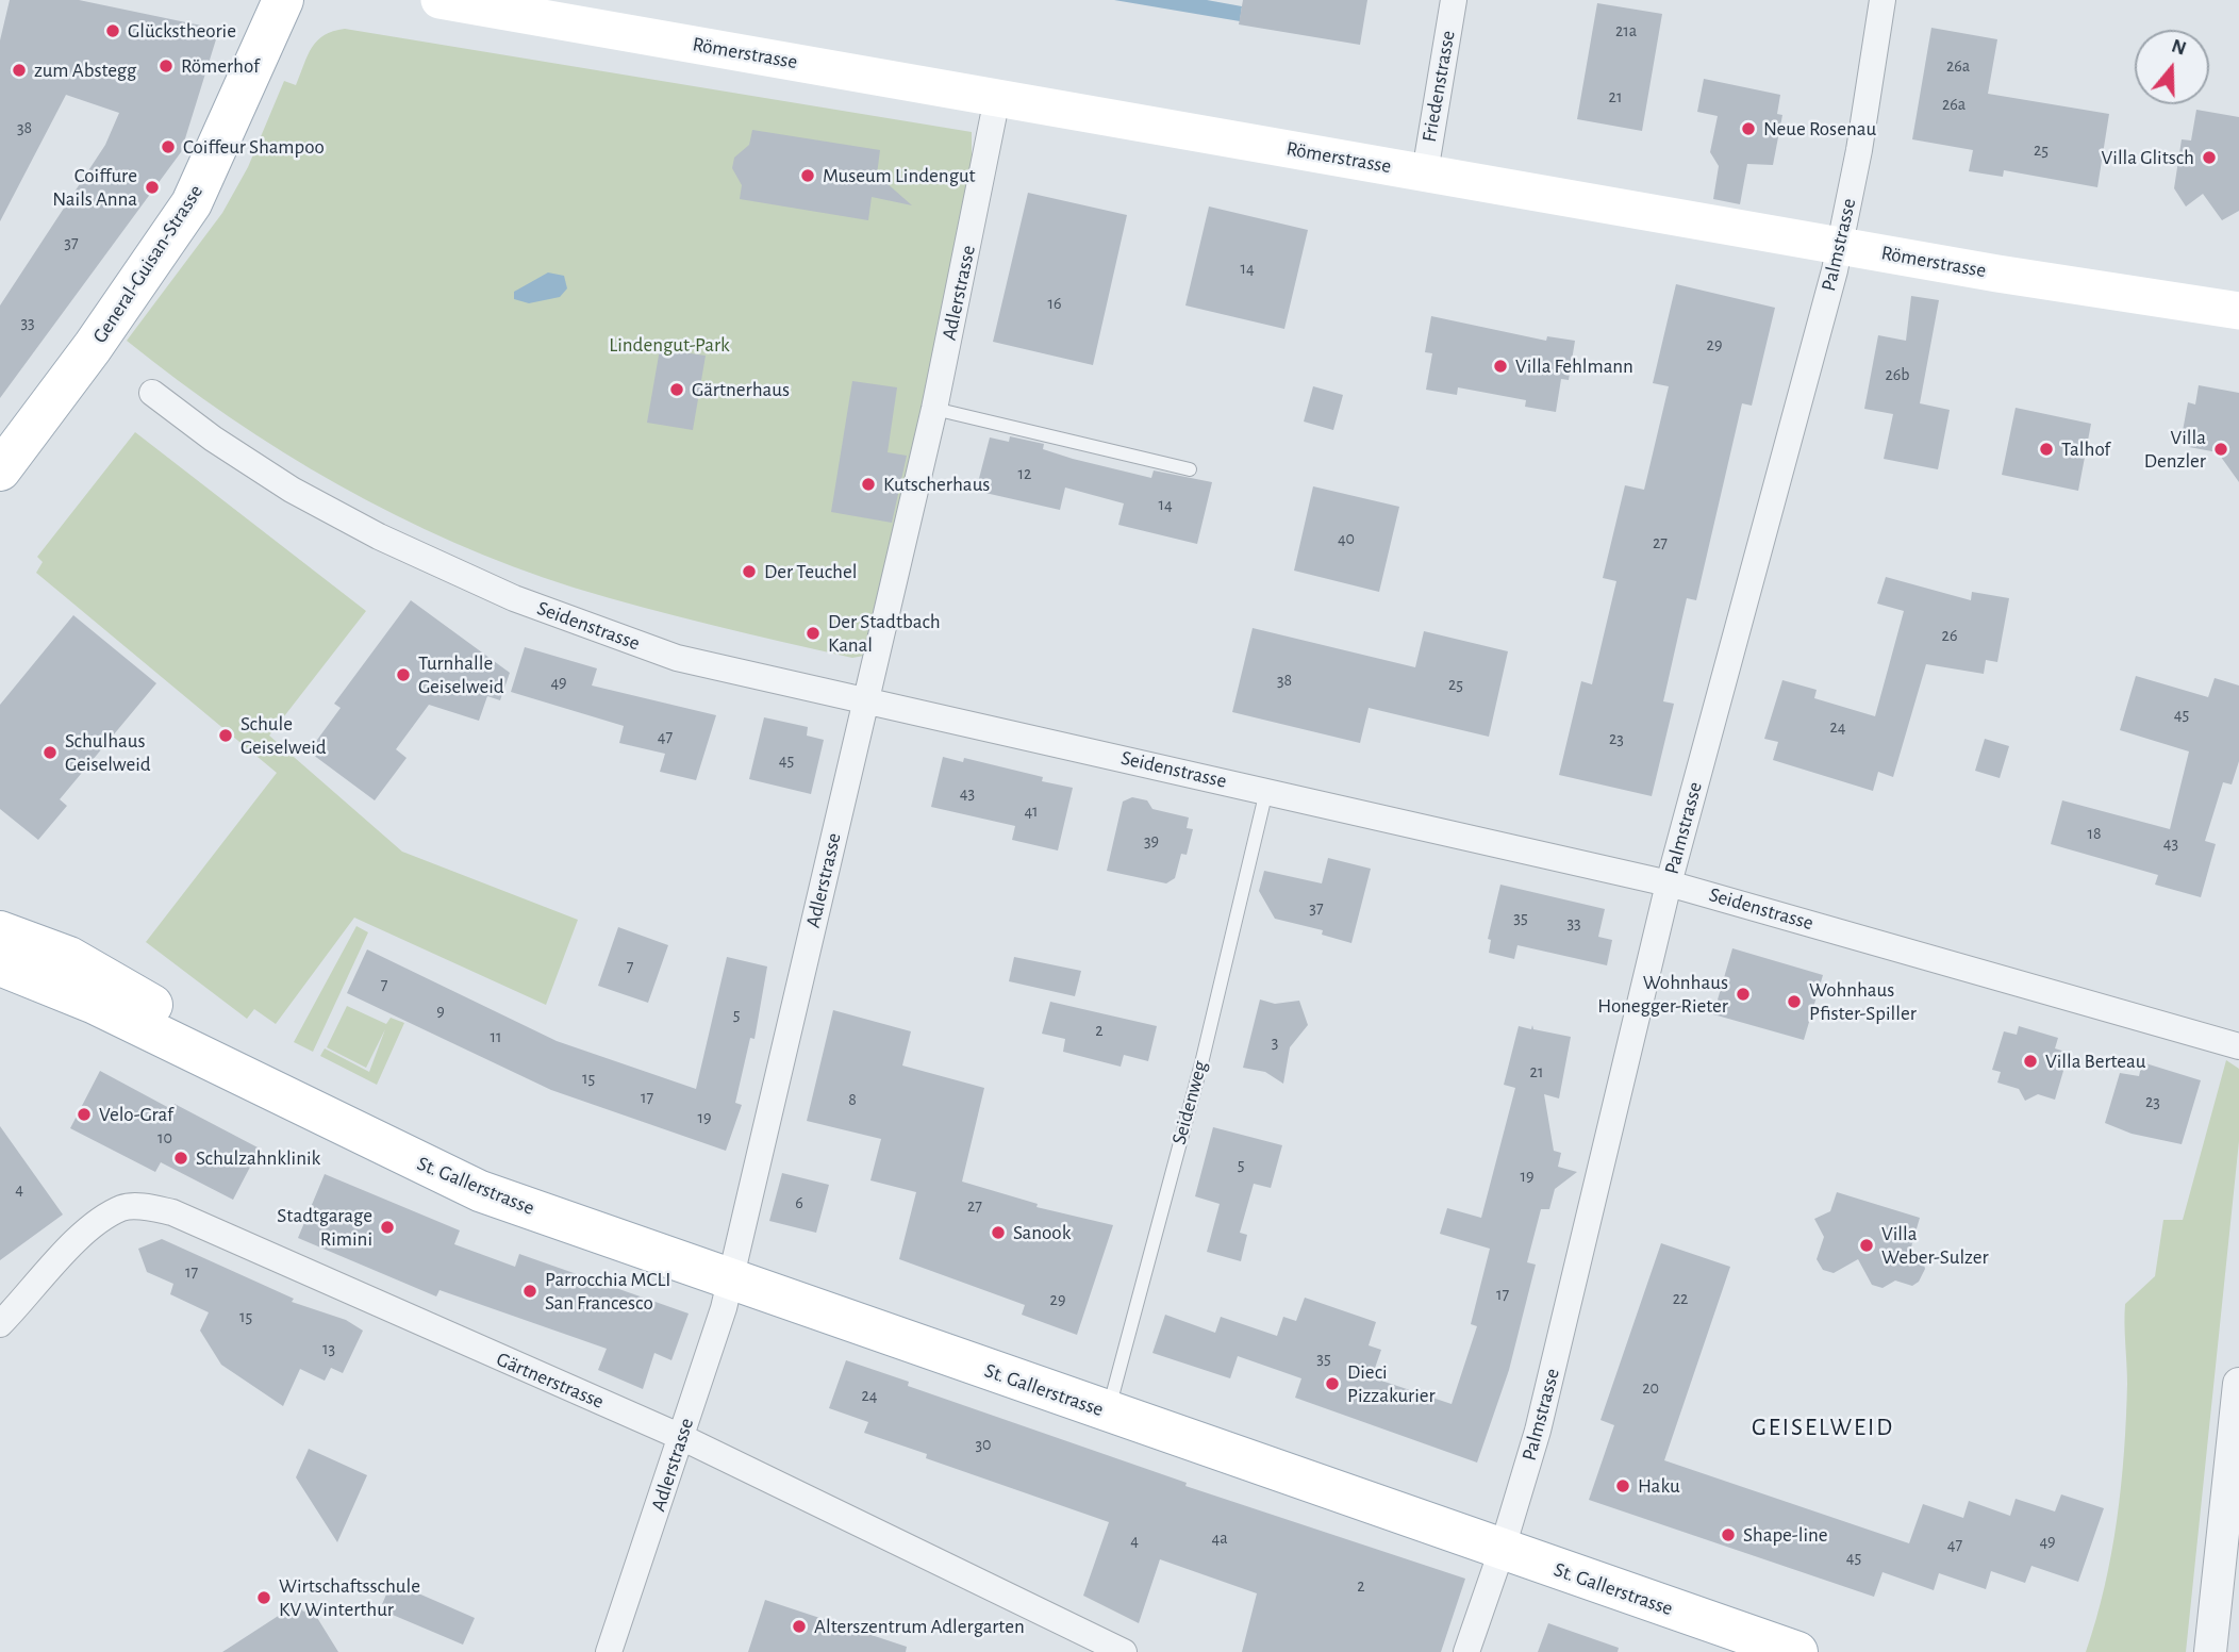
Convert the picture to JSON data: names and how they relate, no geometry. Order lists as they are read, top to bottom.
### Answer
{
  "streets": {
    "main road": ["Römerstrasse", "General-Guisan-Strasse", "St. Gallerstrasse"],
    "street": [
      "Friedenstrasse",
      "Palmstrasse",
      "Adlerstrasse",
      "Seidenstrasse",
      "Gärtnerstrasse"
    ],
    "lane": ["Seidenweg"]
  },
  "crossings": [
    ["Römerstrasse", "Friedenstrasse"],
    ["Römerstrasse", "Palmstrasse"],
    ["Römerstrasse", "Adlerstrasse"],
    ["Palmstrasse", "Seidenstrasse"],
    ["Palmstrasse", "St. Gallerstrasse"],
    ["Adlerstrasse", "Seidenstrasse"],
    ["Adlerstrasse", "St. Gallerstrasse"],
    ["Adlerstrasse", "Gärtnerstrasse"],
    ["Seidenstrasse", "Seidenweg"],
    ["Seidenweg", "St. Gallerstrasse"]
  ],
  "districts": ["GEISELWEID"],
  "parks": ["Lindengut-Park"],
  "places": [
    "Glückstheorie",
    "Römerhof",
    "zum Abstegg",
    "Neue Rosenau",
    "Coiffeur Shampoo",
    "Villa Glitsch",
    "Museum Lindengut",
    "Coiffure Nails Anna",
    "Villa Fehlmann",
    "Gärtnerhaus",
    "Talhof",
    "Villa Denzler",
    "Kutscherhaus",
    "Der Teuchel",
    "Der Stadtbach Kanal",
    "Turnhalle Geiselweid",
    "Schule Geiselweid",
    "Schulhaus Geiselweid",
    "Wohnhaus Honegger-Rieter",
    "Wohnhaus Pfister-Spiller",
    "Villa Berteau",
    "Velo-Graf",
    "Schulzahnklinik",
    "Stadtgarage Rimini",
    "Sanook",
    "Villa Weber-Sulzer",
    "Parrocchia MCLI San Francesco",
    "Dieci Pizzakurier",
    "Haku",
    "Shape-line",
    "Wirtschaftsschule KV Winterthur",
    "Alterszentrum Adlergarten"
  ],
  "house_numbers": [
    "21a",
    "26a",
    "21",
    "26a",
    "38",
    "25",
    "37",
    "14",
    "16",
    "33",
    "29",
    "26b",
    "12",
    "14",
    "40",
    "27",
    "26",
    "38",
    "49",
    "25",
    "45",
    "24",
    "47",
    "23",
    "45",
    "43",
    "41",
    "18",
    "39",
    "43",
    "37",
    "35",
    "33",
    "7",
    "7",
    "9",
    "5",
    "2",
    "11",
    "3",
    "21",
    "15",
    "17",
    "8",
    "23",
    "19",
    "10",
    "5",
    "19",
    "4",
    "6",
    "27",
    "17",
    "17",
    "22",
    "29",
    "15",
    "13",
    "35",
    "20",
    "24",
    "30",
    "4a",
    "4",
    "49",
    "47",
    "45",
    "2"
  ],
  "north": "top"
}
